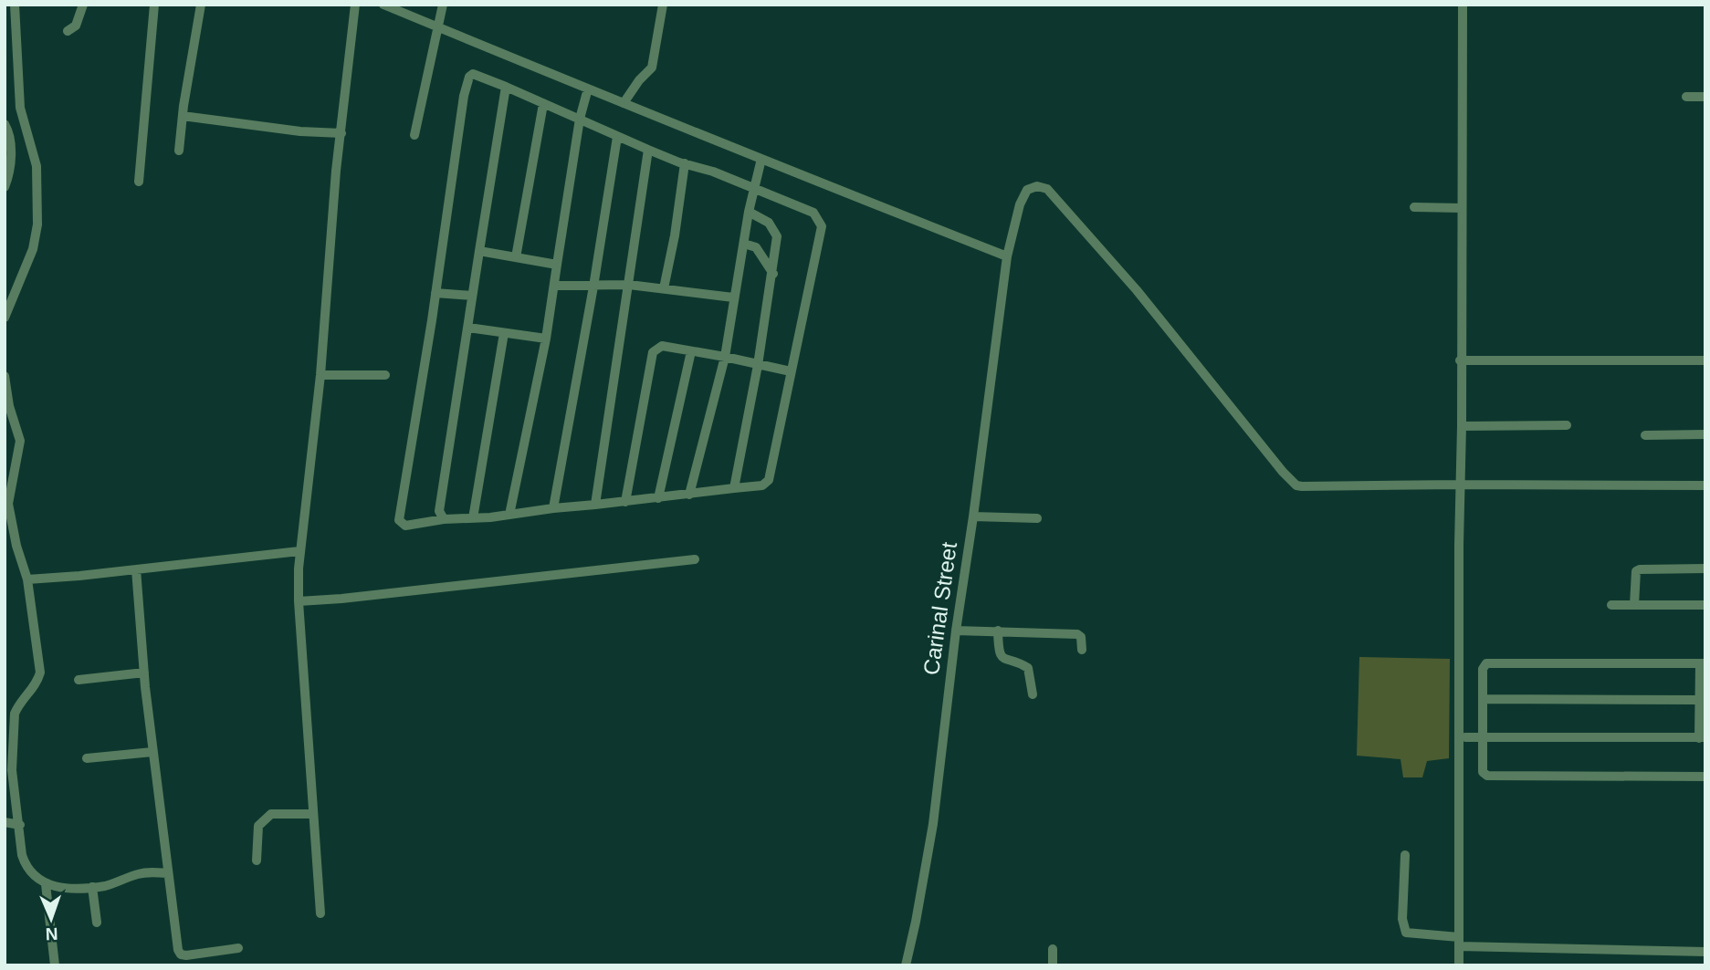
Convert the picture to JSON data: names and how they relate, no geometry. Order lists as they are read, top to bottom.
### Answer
{
  "streets": {
    "street": ["Carinal Street"]
  },
  "north": "bottom"
}
